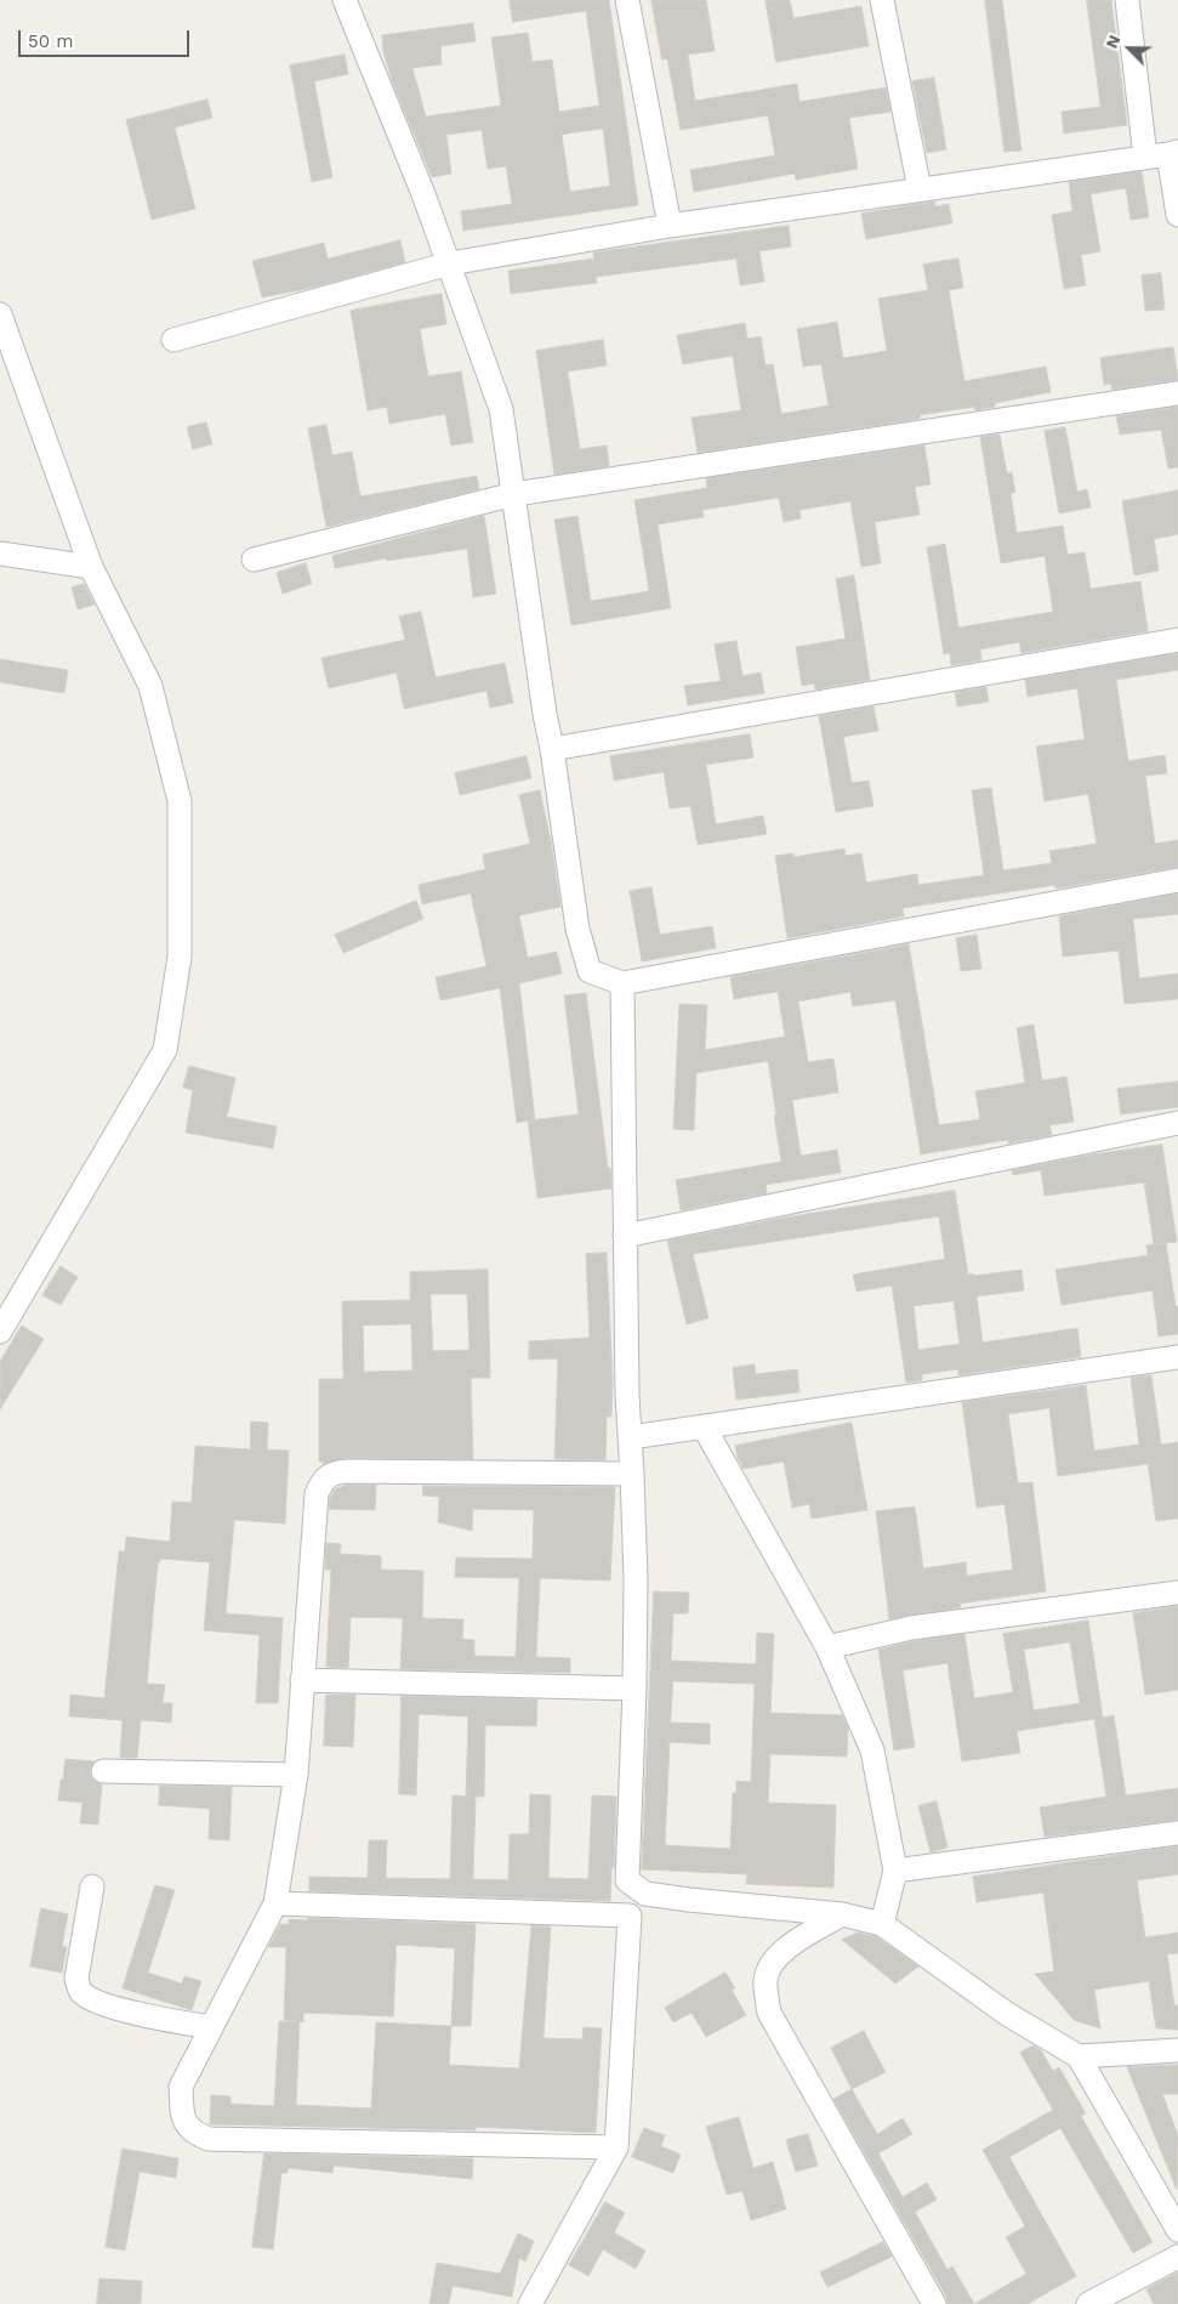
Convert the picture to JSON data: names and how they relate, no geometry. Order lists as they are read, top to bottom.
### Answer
{
  "scale_bar": "50 m",
  "north": "top left"
}
